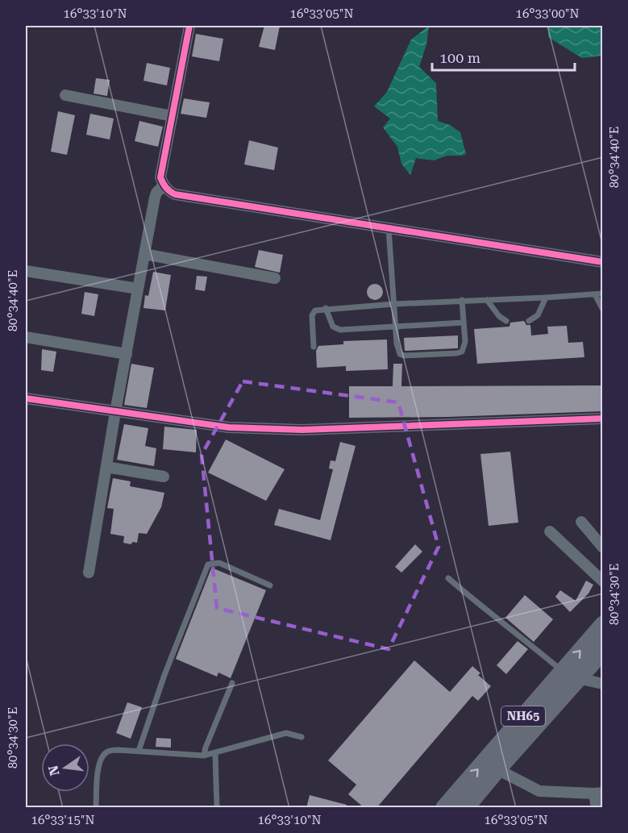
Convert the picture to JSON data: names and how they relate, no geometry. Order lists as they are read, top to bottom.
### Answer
{
  "streets": {
    "highway": ["NH65"]
  },
  "scale_bar": "100 m",
  "north": "left",
  "coordinates": [
    "16°33'10\"N",
    "16°33'05\"N",
    "16°33'00\"N",
    "80°34'40\"E",
    "80°34'30\"E",
    "16°33'15\"N"
  ]
}
